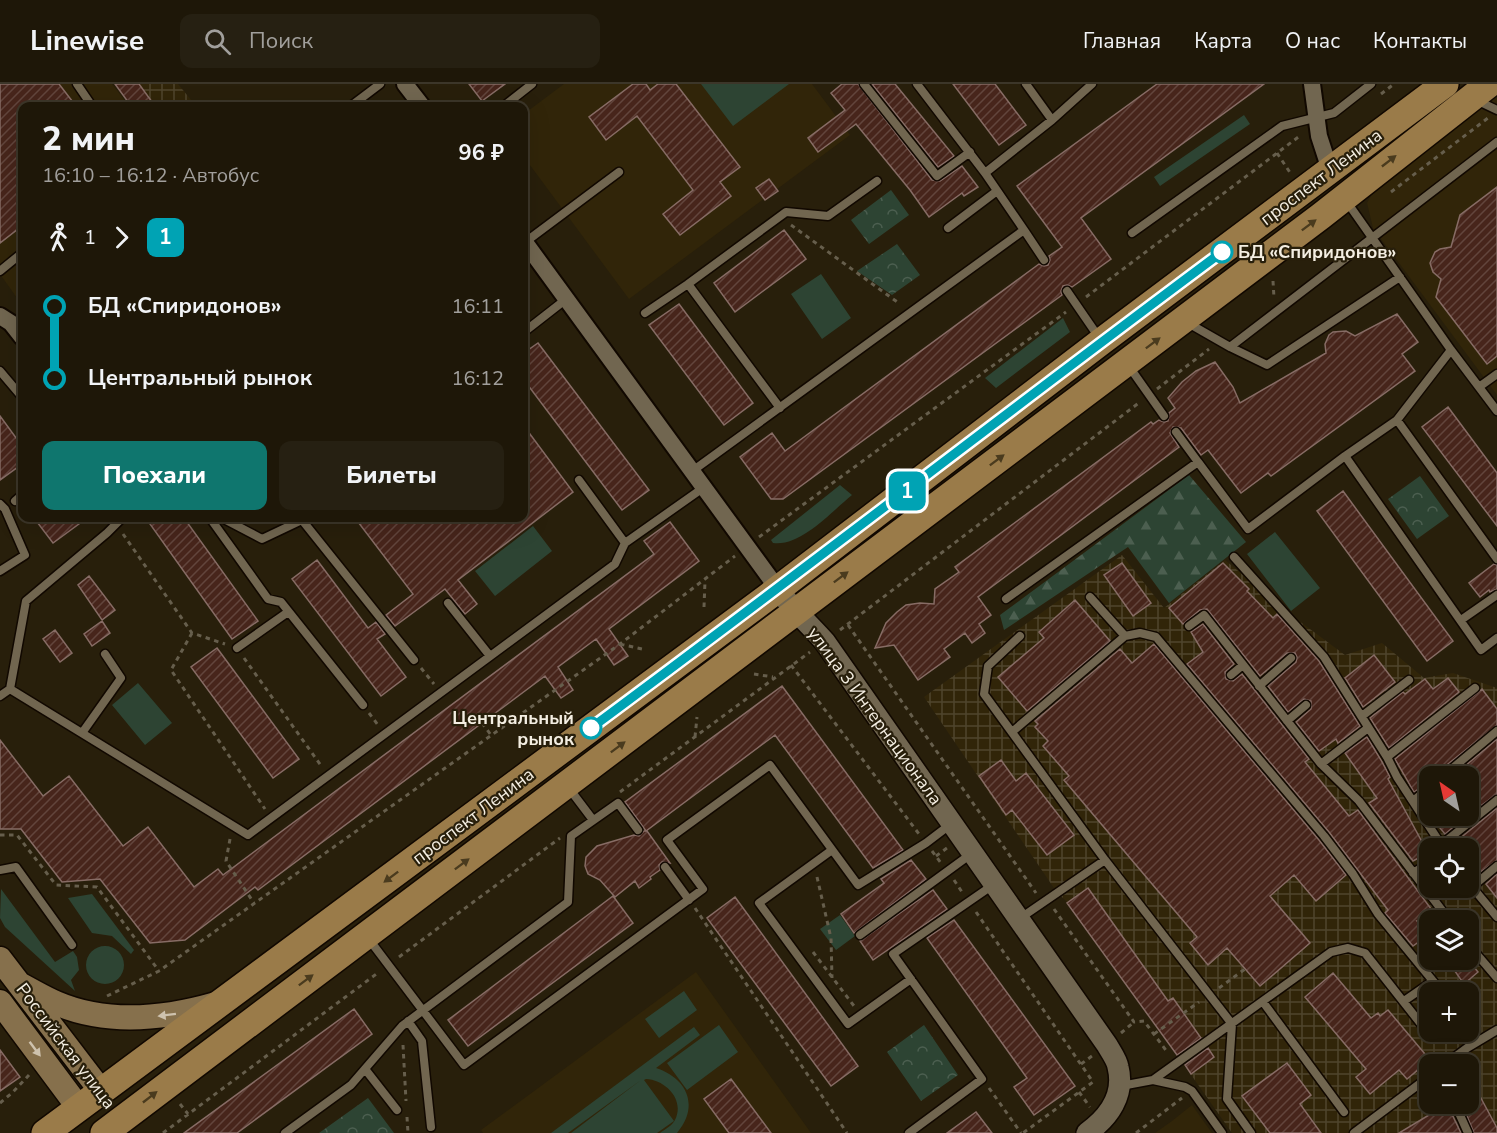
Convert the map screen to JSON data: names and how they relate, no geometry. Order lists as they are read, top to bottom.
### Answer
{
  "streets": {
    "main road": ["проспект Ленина", "Российская улица"],
    "street": ["улица 3 Интернационала"]
  },
  "crossings": [
    ["проспект Ленина", "улица 3 Интернационала"],
    ["проспект Ленина", "Российская улица"]
  ],
  "places": ["БД «Спиридонов»", "Центральный рынок"],
  "lines": ["bus line 1"],
  "north": "top left",
  "page": {
    "header": "Linewise",
    "search": "Поиск",
    "nav": [
      "Главная",
      "Карта",
      "О нас",
      "Контакты"
    ],
    "on_map": "1",
    "heading": ["2 мин", "16:10 – 16:12 · Автобус", "96 ₽"],
    "legs": ["1", "1"],
    "list": [
      {
        "name": "БД «Спиридонов»",
        "value": "16:11"
      },
      {
        "name": "Центральный рынок",
        "value": "16:12"
      }
    ],
    "buttons": ["Поехали", "Билеты"],
    "map_buttons": ["+", "−"]
  }
}
